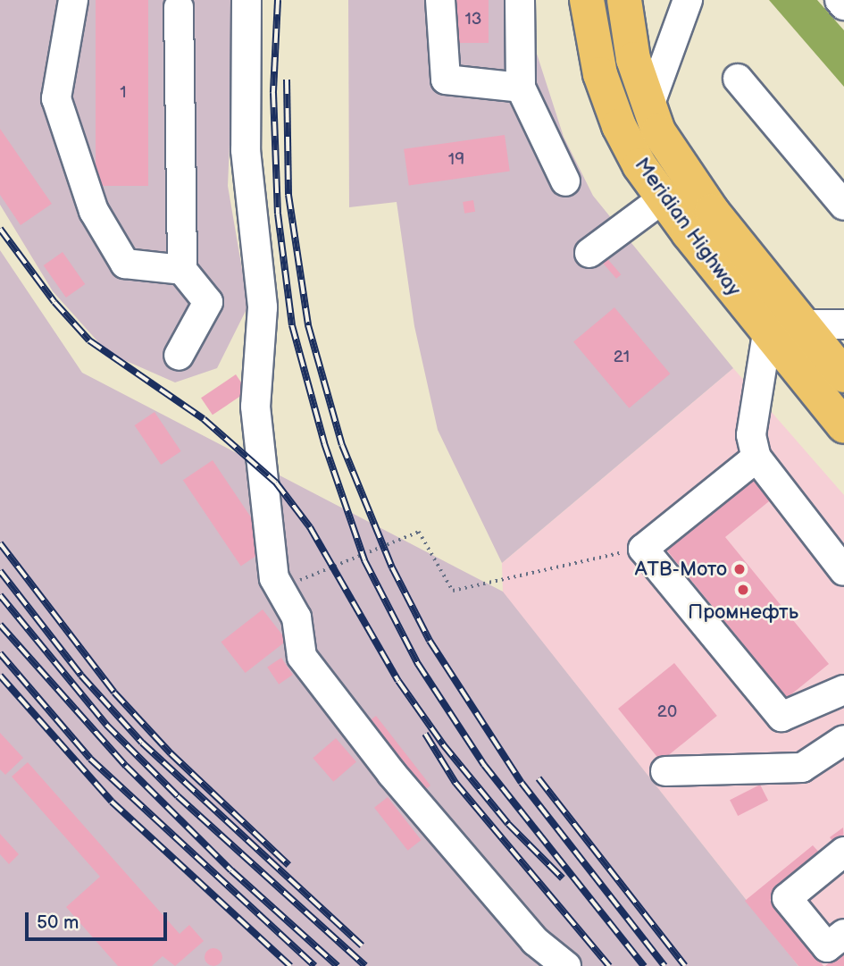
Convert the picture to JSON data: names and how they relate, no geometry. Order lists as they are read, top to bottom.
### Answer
{
  "streets": {
    "main road": ["Meridian Highway"]
  },
  "places": ["АТВ-Мото", "Промнефть"],
  "house_numbers": [
    "13",
    "1",
    "19",
    "21",
    "20"
  ],
  "scale_bar": "50 m"
}
